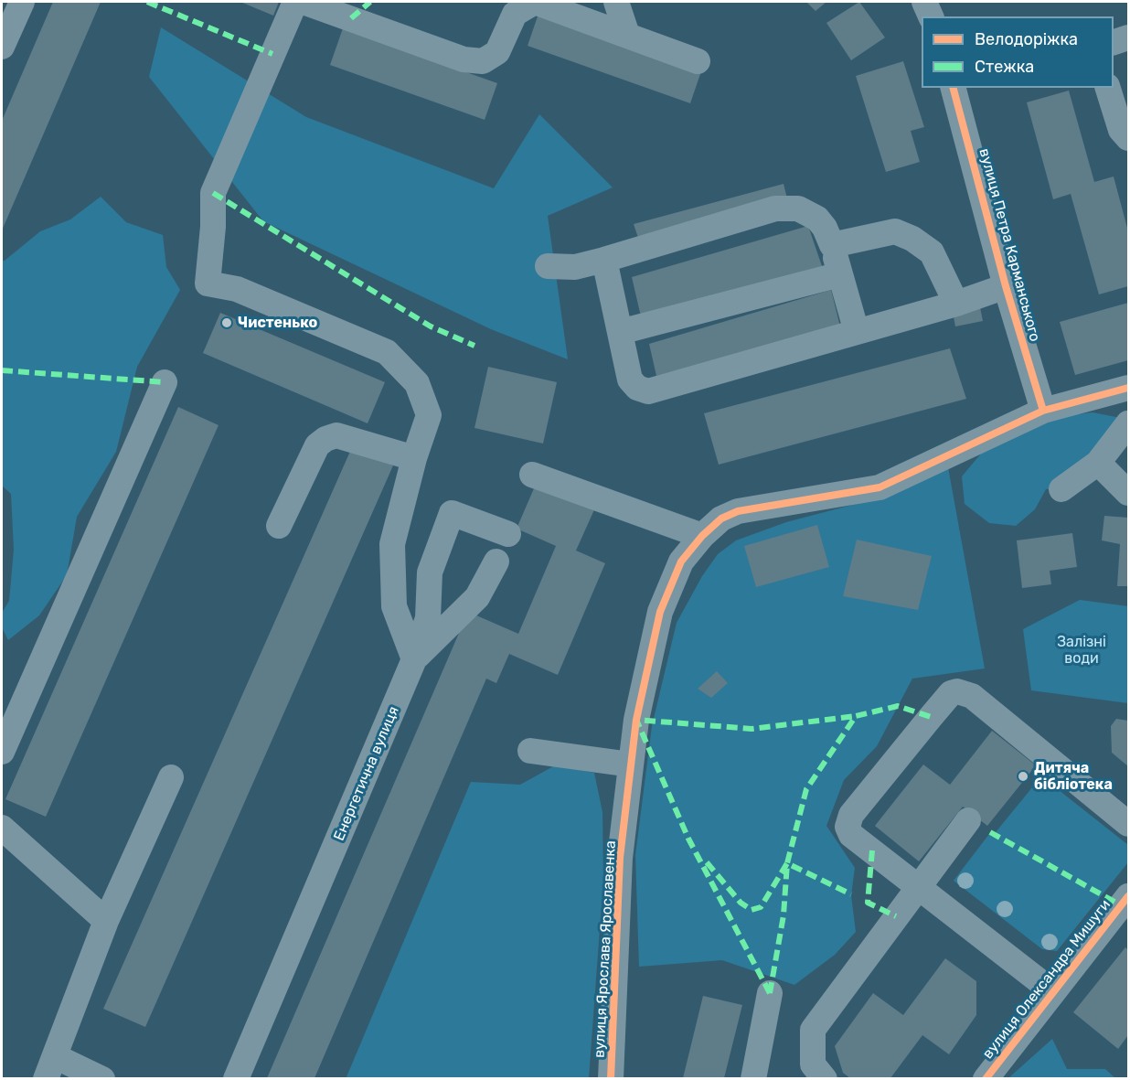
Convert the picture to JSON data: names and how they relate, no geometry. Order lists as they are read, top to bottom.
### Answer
{
  "streets": {
    "street": [
      "вулиця Петра Карманського",
      "Енергетична вулиця",
      "вулиця Ярослава Ярославенка",
      "вулиця Олександра Мишуги"
    ]
  },
  "crossings": [
    ["вулиця Петра Карманського", "вулиця Ярослава Ярославенка"]
  ],
  "parks": ["Залізні води"],
  "places": ["Чистенько", "Дитяча бібліотека"],
  "legend": ["Велодоріжка", "Стежка"]
}
